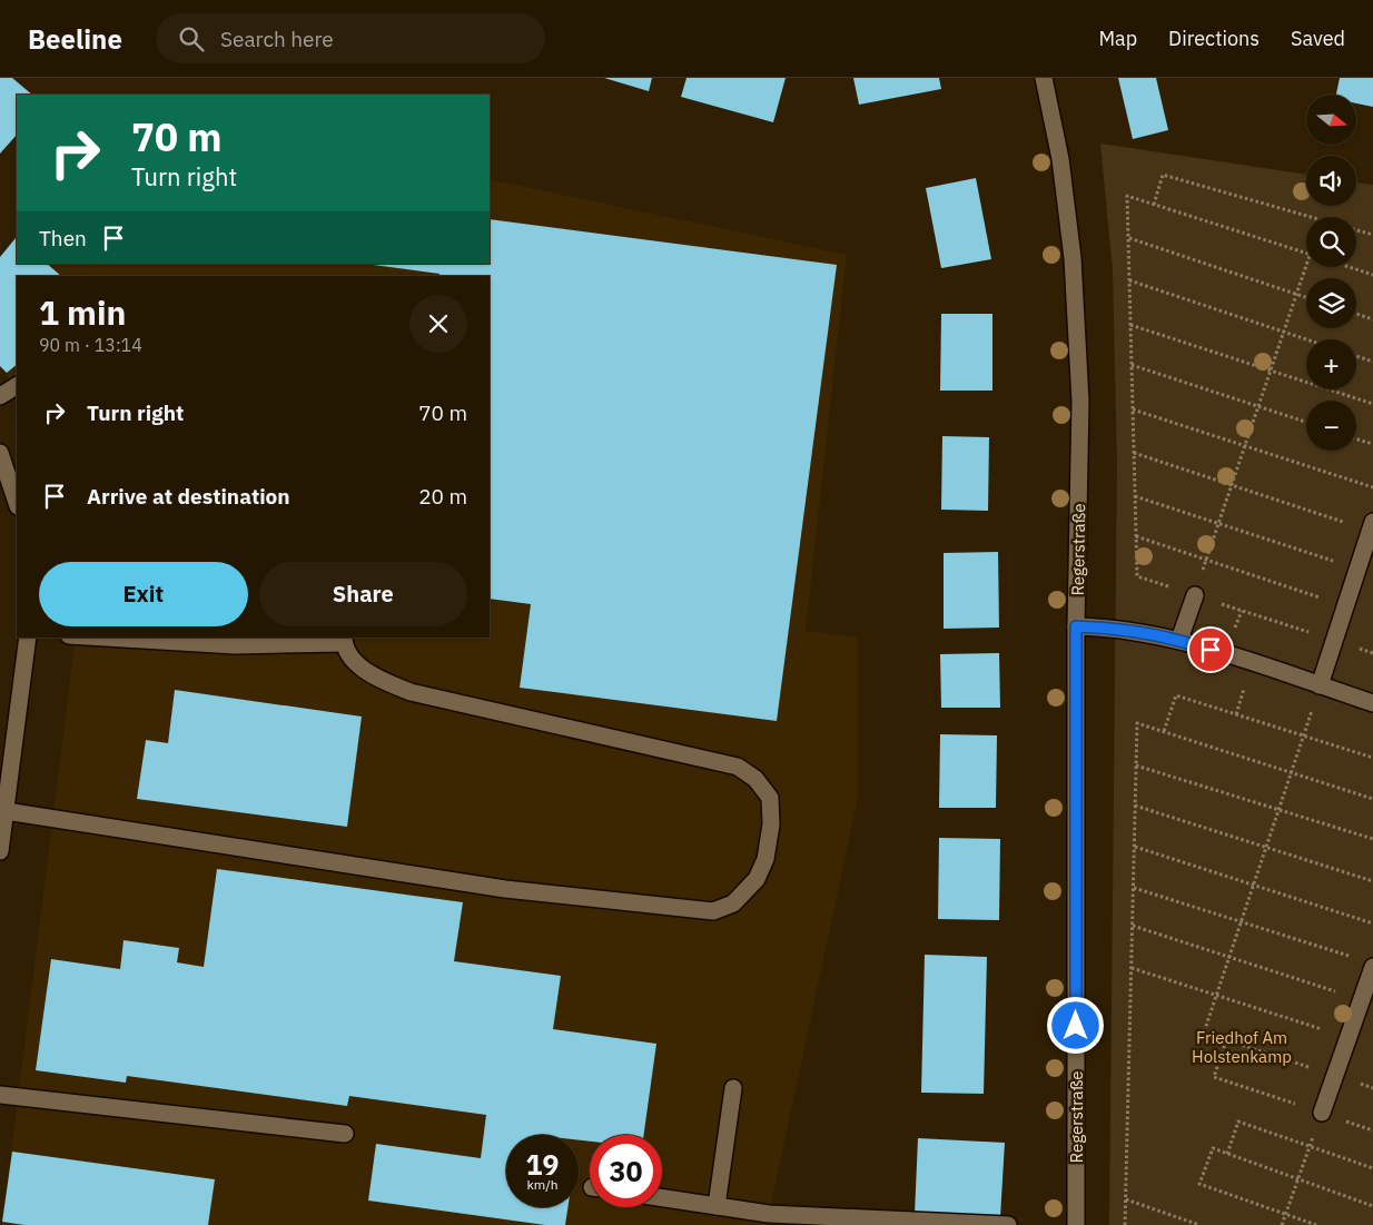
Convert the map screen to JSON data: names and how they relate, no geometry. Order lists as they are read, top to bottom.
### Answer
{
  "streets": {
    "street": ["Regerstraße"]
  },
  "parks": ["Friedhof Am Holstenkamp"],
  "north": "right",
  "page": {
    "header": "Beeline",
    "search": "Search here",
    "nav": ["Map", "Directions", "Saved"],
    "map_buttons": ["+", "−"],
    "turn": ["70 m", "Turn right"],
    "then": "Then",
    "heading": ["1 min", "90 m · 13:14"],
    "list": [
      {
        "name": "Turn right",
        "value": "70 m"
      },
      {
        "name": "Arrive at destination",
        "value": "20 m"
      }
    ],
    "buttons": ["Exit", "Share"],
    "speed": "19 km/h",
    "limit": "30"
  }
}
